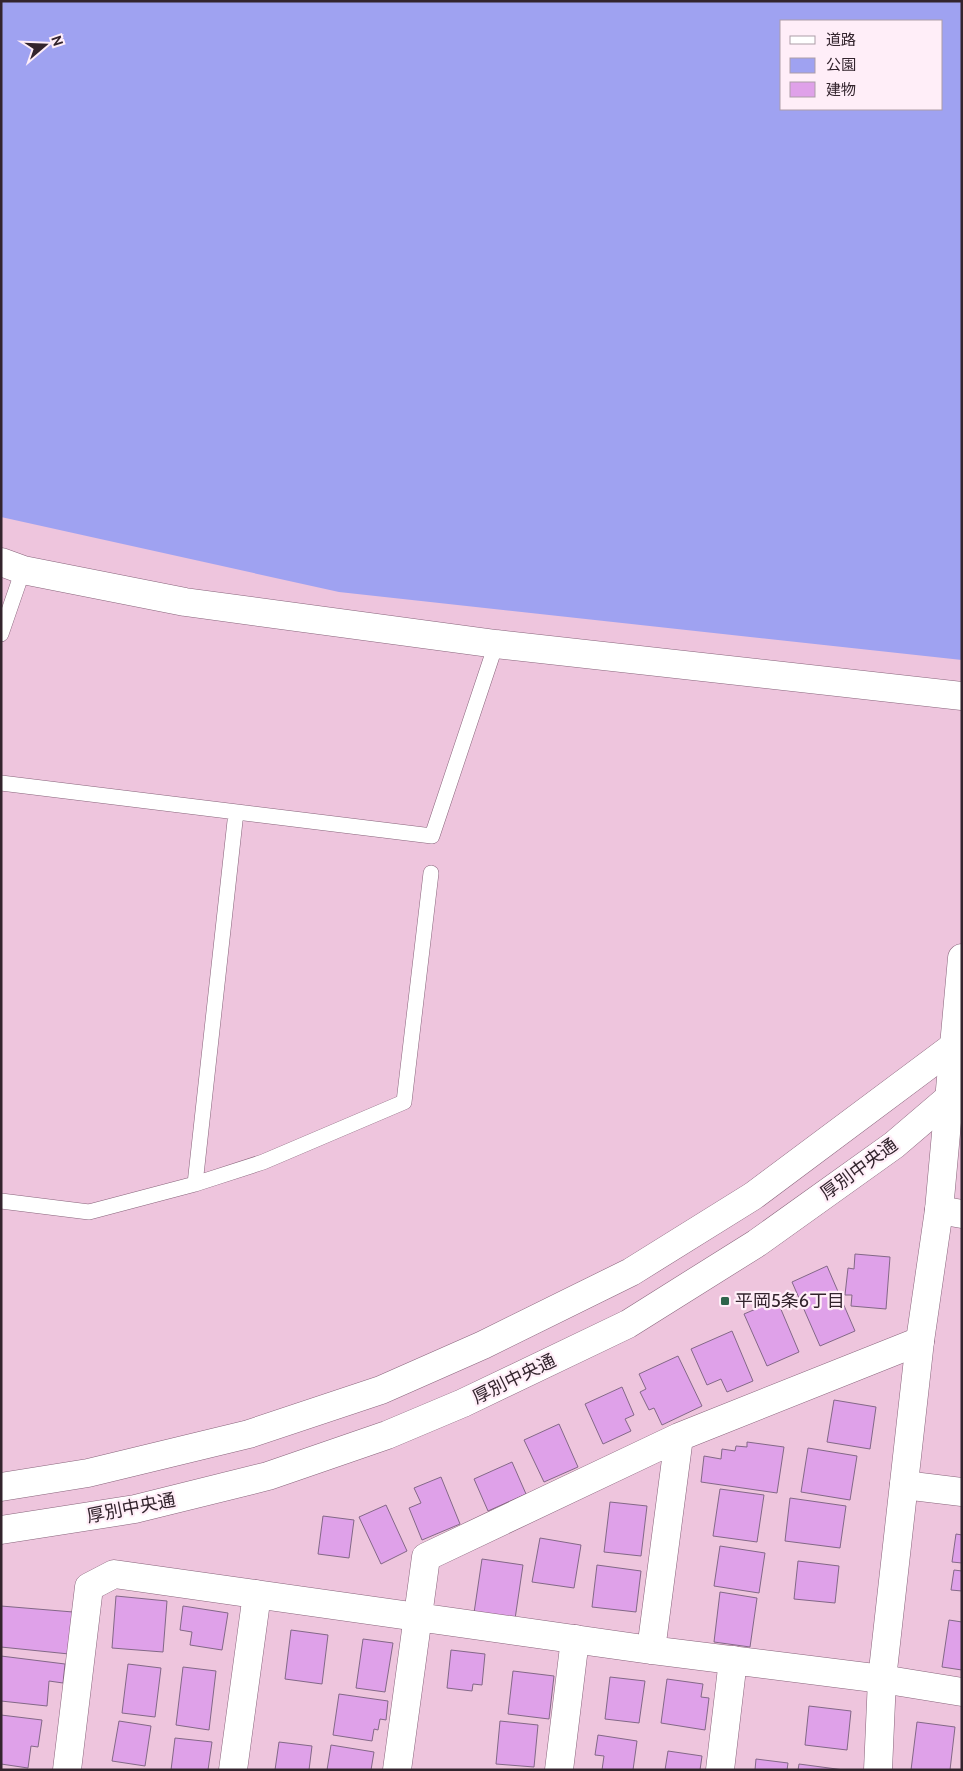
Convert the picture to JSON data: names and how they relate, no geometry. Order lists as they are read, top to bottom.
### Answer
{
  "streets": {
    "street": ["厚別中央通"]
  },
  "places": {
    "transit": ["平岡5条6丁目"]
  },
  "legend": ["道路", "公園", "建物"],
  "north": "right"
}
